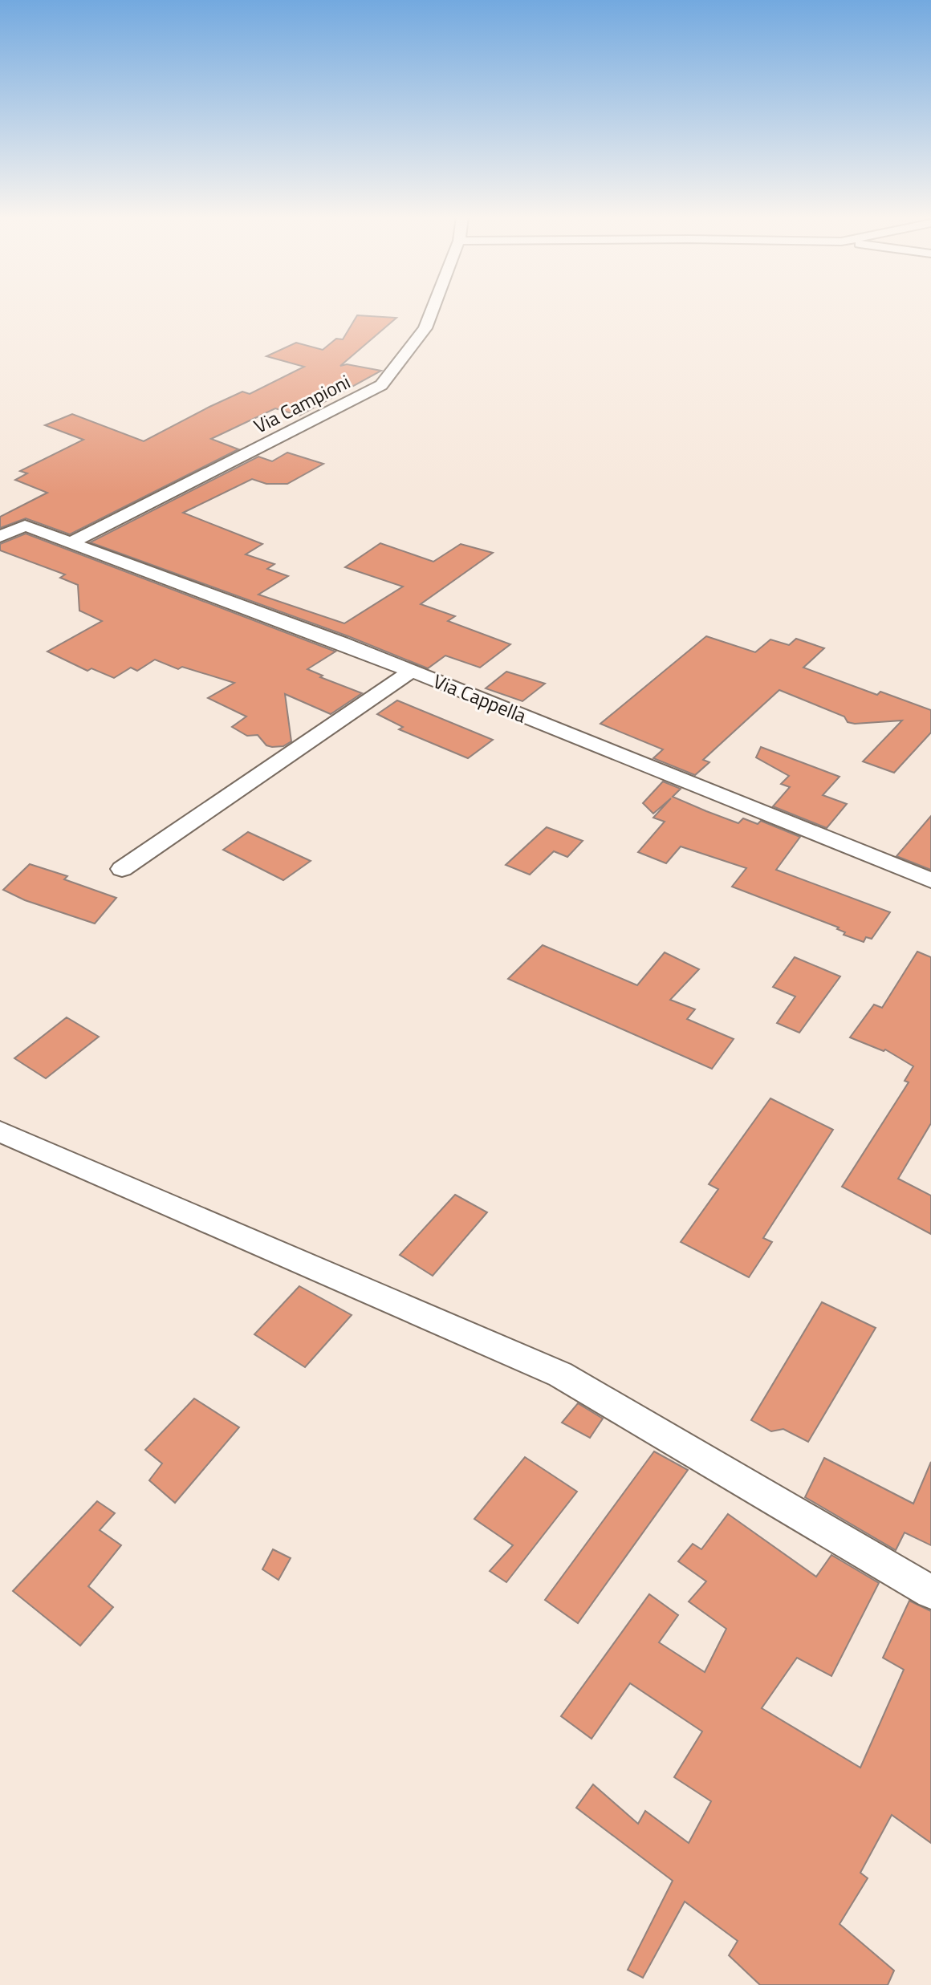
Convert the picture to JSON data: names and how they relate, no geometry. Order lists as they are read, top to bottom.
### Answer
{
  "streets": {
    "street": ["Via Campioni", "Via Cappella"]
  },
  "crossings": [
    ["Via Campioni", "Via Cappella"]
  ]
}
